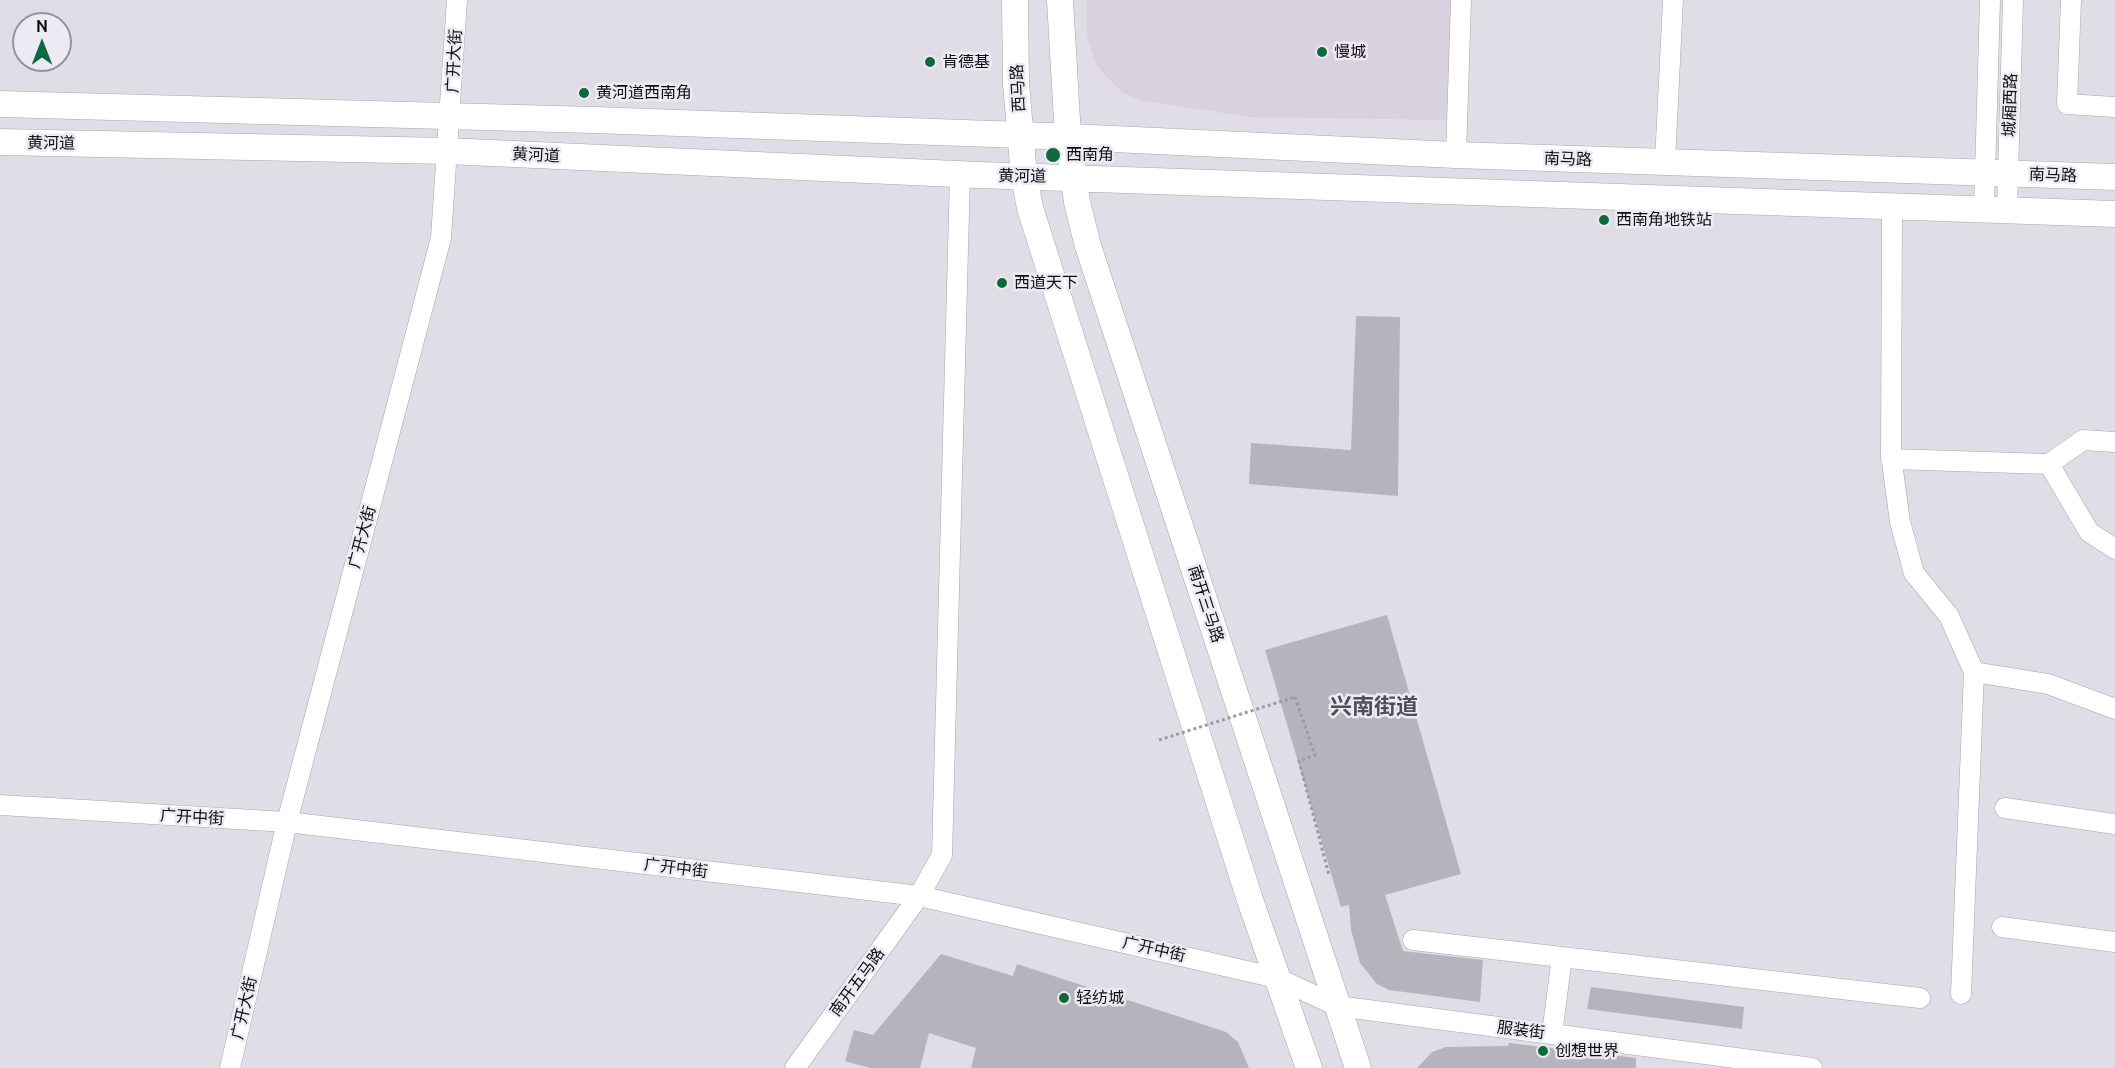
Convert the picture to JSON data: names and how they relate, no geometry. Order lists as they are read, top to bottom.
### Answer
{
  "streets": {
    "main road": [
      "西马路",
      "黄河道",
      "南马路",
      "南开三马路"
    ],
    "street": [
      "广开大街",
      "城厢西路",
      "广开中街",
      "南开五马路",
      "服装街"
    ]
  },
  "crossings": [
    ["广开大街", "黄河道"],
    ["广开大街", "广开中街"],
    ["西马路", "黄河道"],
    ["西马路", "南马路"],
    ["城厢西路", "南马路"],
    ["黄河道", "南开三马路"],
    ["黄河道", "南开五马路"],
    ["南马路", "南开三马路"],
    ["南开三马路", "广开中街"],
    ["南开三马路", "服装街"],
    ["广开中街", "南开五马路"],
    ["广开中街", "服装街"]
  ],
  "districts": ["兴南街道"],
  "places": [
    "慢城",
    "肯德基",
    "黄河道西南角",
    "西南角",
    "西南角地铁站",
    "西道天下",
    "轻纺城",
    "创想世界"
  ],
  "north": "top"
}
